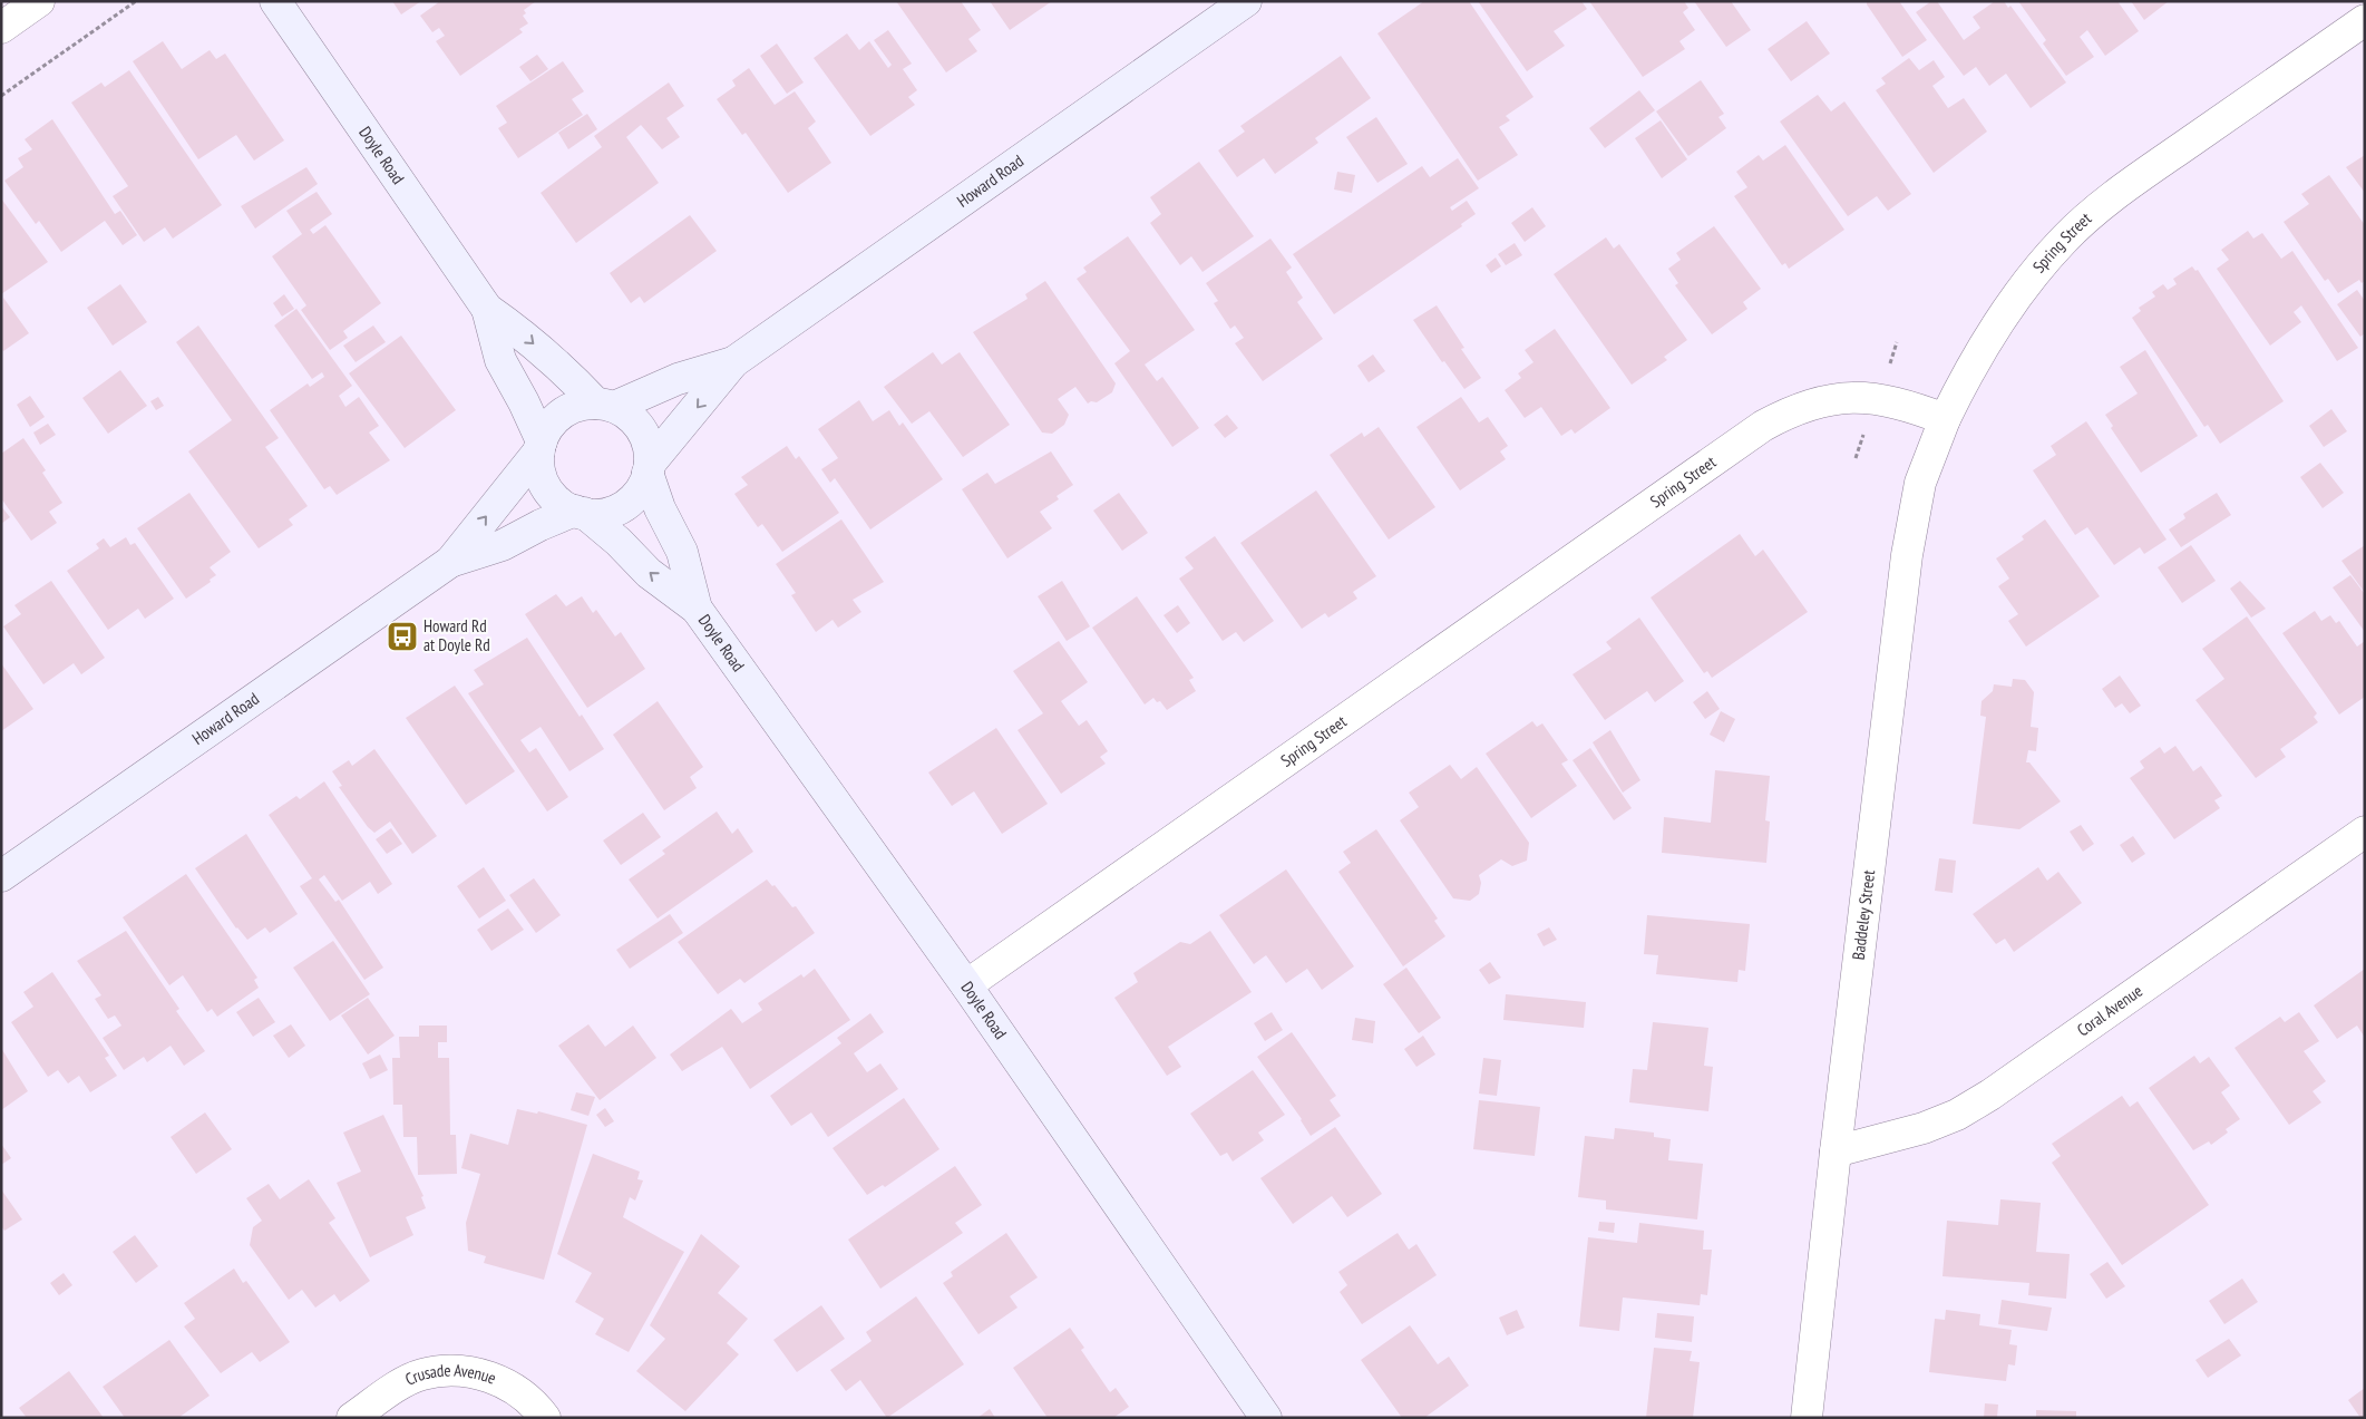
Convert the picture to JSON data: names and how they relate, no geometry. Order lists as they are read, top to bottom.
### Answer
{
  "streets": {
    "street": [
      "Doyle Road",
      "Howard Road",
      "Spring Street",
      "Baddeley Street",
      "Coral Avenue",
      "Crusade Avenue"
    ]
  },
  "crossings": [
    ["Doyle Road", "Howard Road"],
    ["Doyle Road", "Spring Street"],
    ["Spring Street", "Baddeley Street"],
    ["Baddeley Street", "Coral Avenue"]
  ],
  "places": {
    "bus stop": ["Howard Rd at Doyle Rd"]
  }
}
